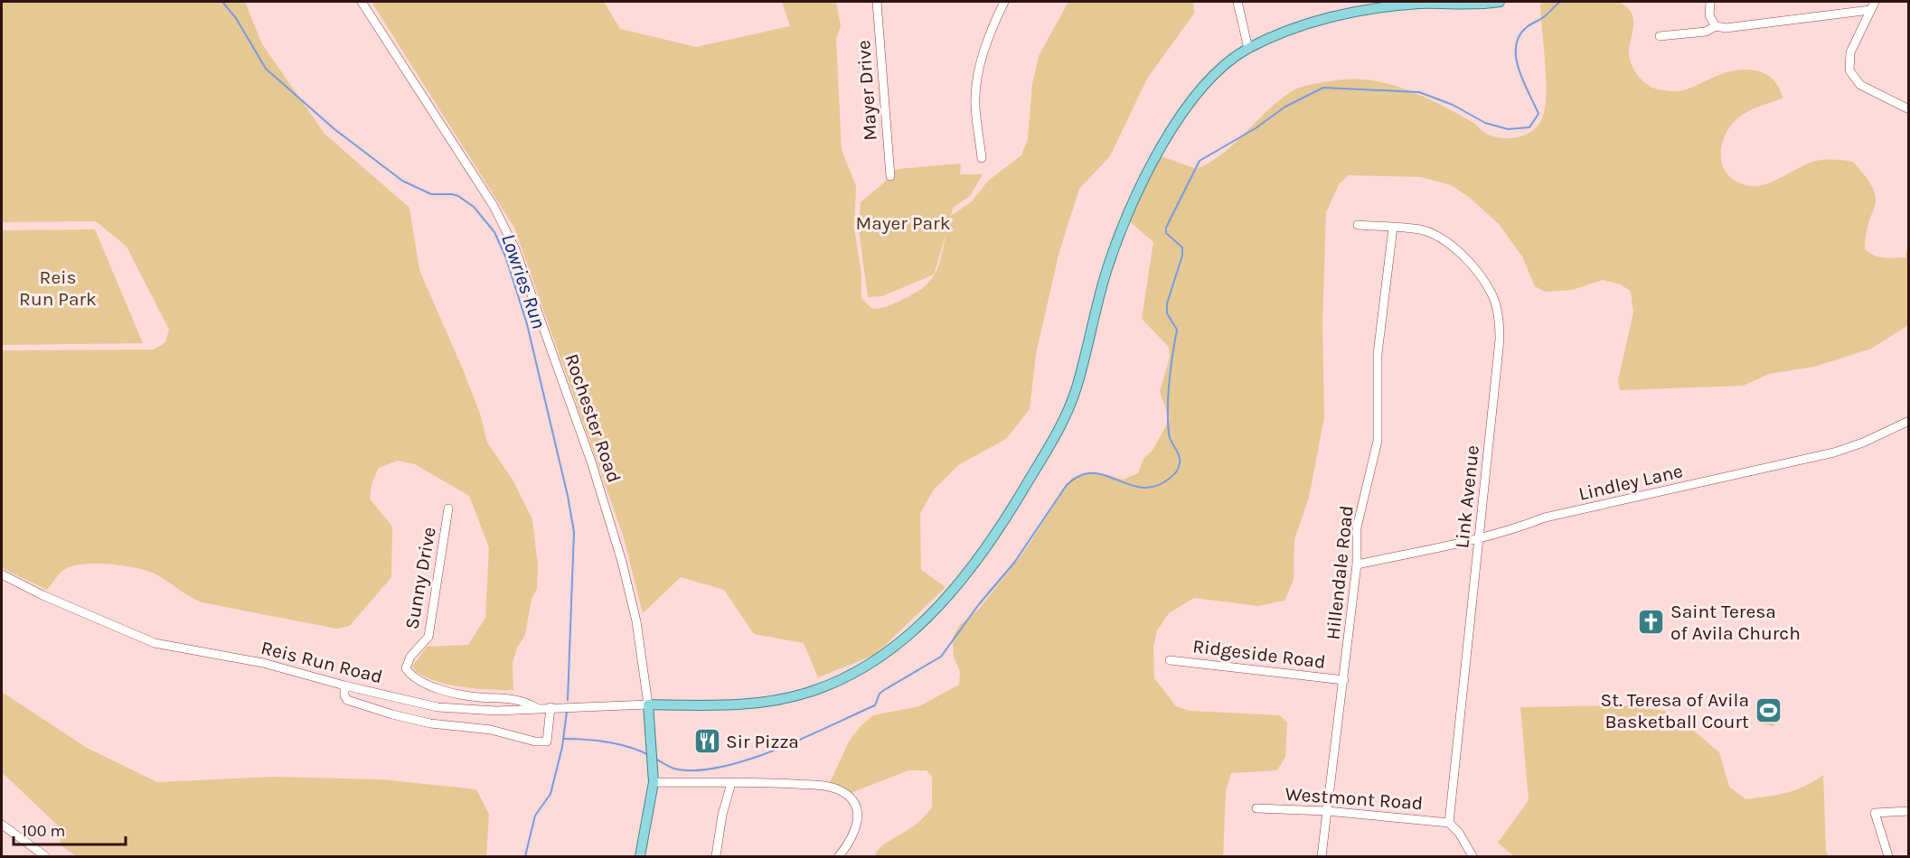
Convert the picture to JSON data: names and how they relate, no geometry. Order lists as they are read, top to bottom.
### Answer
{
  "streets": {
    "main road": ["Rochester Road"],
    "street": [
      "Mayer Drive",
      "Lindley Lane",
      "Link Avenue",
      "Hillendale Road",
      "Sunny Drive",
      "Ridgeside Road",
      "Reis Run Road",
      "Westmont Road"
    ]
  },
  "crossings": [
    ["Rochester Road", "Reis Run Road"],
    ["Lindley Lane", "Link Avenue"],
    ["Lindley Lane", "Hillendale Road"],
    ["Link Avenue", "Hillendale Road"],
    ["Link Avenue", "Westmont Road"],
    ["Hillendale Road", "Ridgeside Road"],
    ["Hillendale Road", "Westmont Road"],
    ["Sunny Drive", "Reis Run Road"]
  ],
  "water": ["Lowries Run"],
  "parks": ["Mayer Park", "Reis Run Park"],
  "places": {
    "church": ["Saint Teresa of Avila Church"],
    "sports": ["St. Teresa of Avila Basketball Court"],
    "restaurant": ["Sir Pizza"]
  },
  "scale_bar": "100 m"
}
